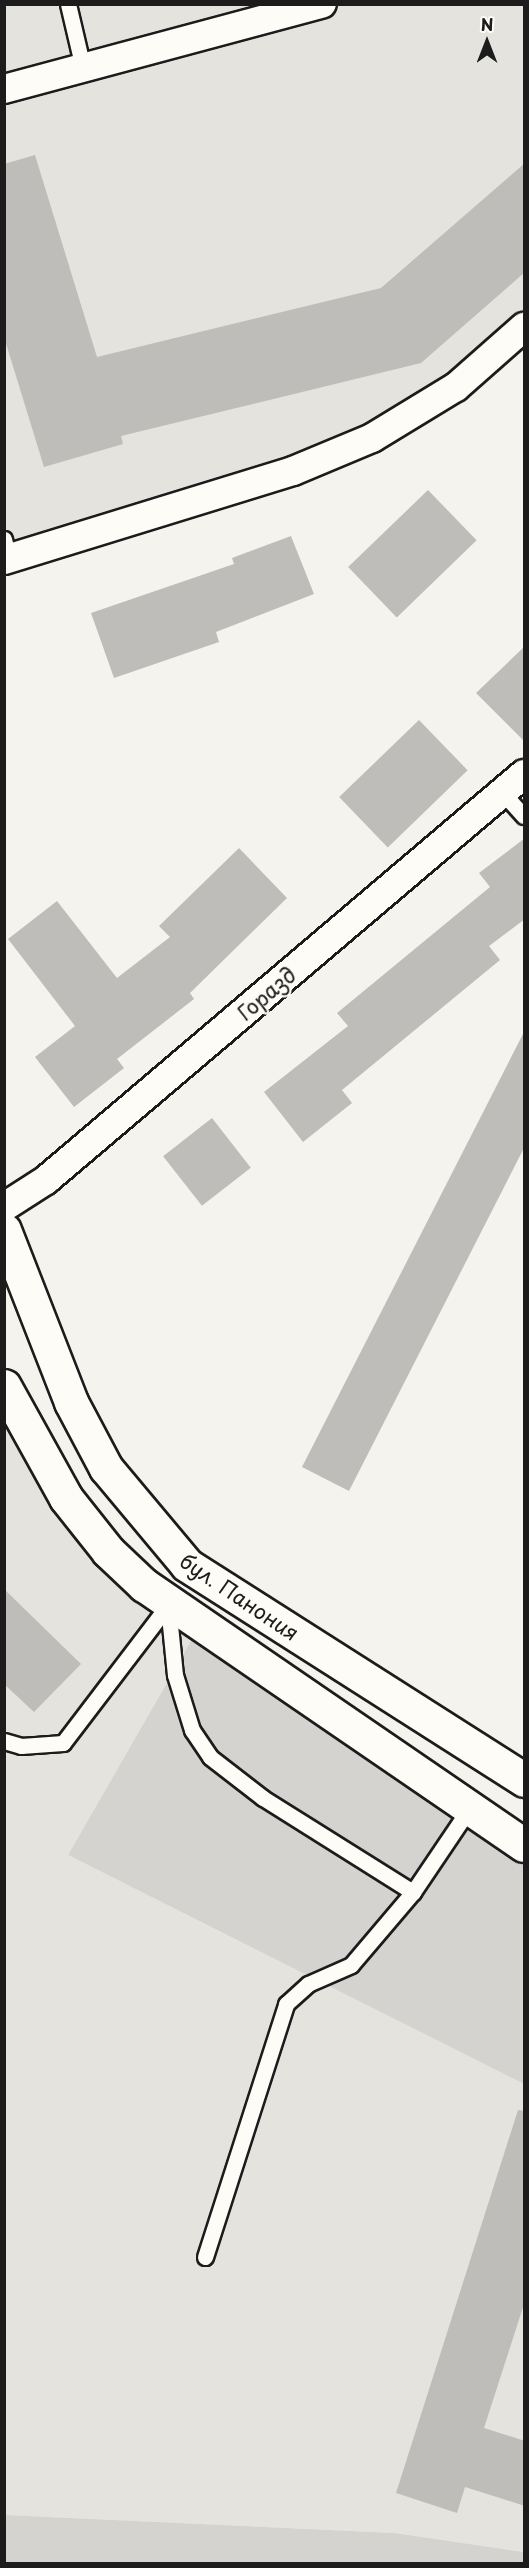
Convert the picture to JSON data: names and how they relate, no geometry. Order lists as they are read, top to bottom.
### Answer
{
  "streets": {
    "main road": ["бул. Панония"],
    "street": ["Горазд"]
  },
  "north": "top"
}
